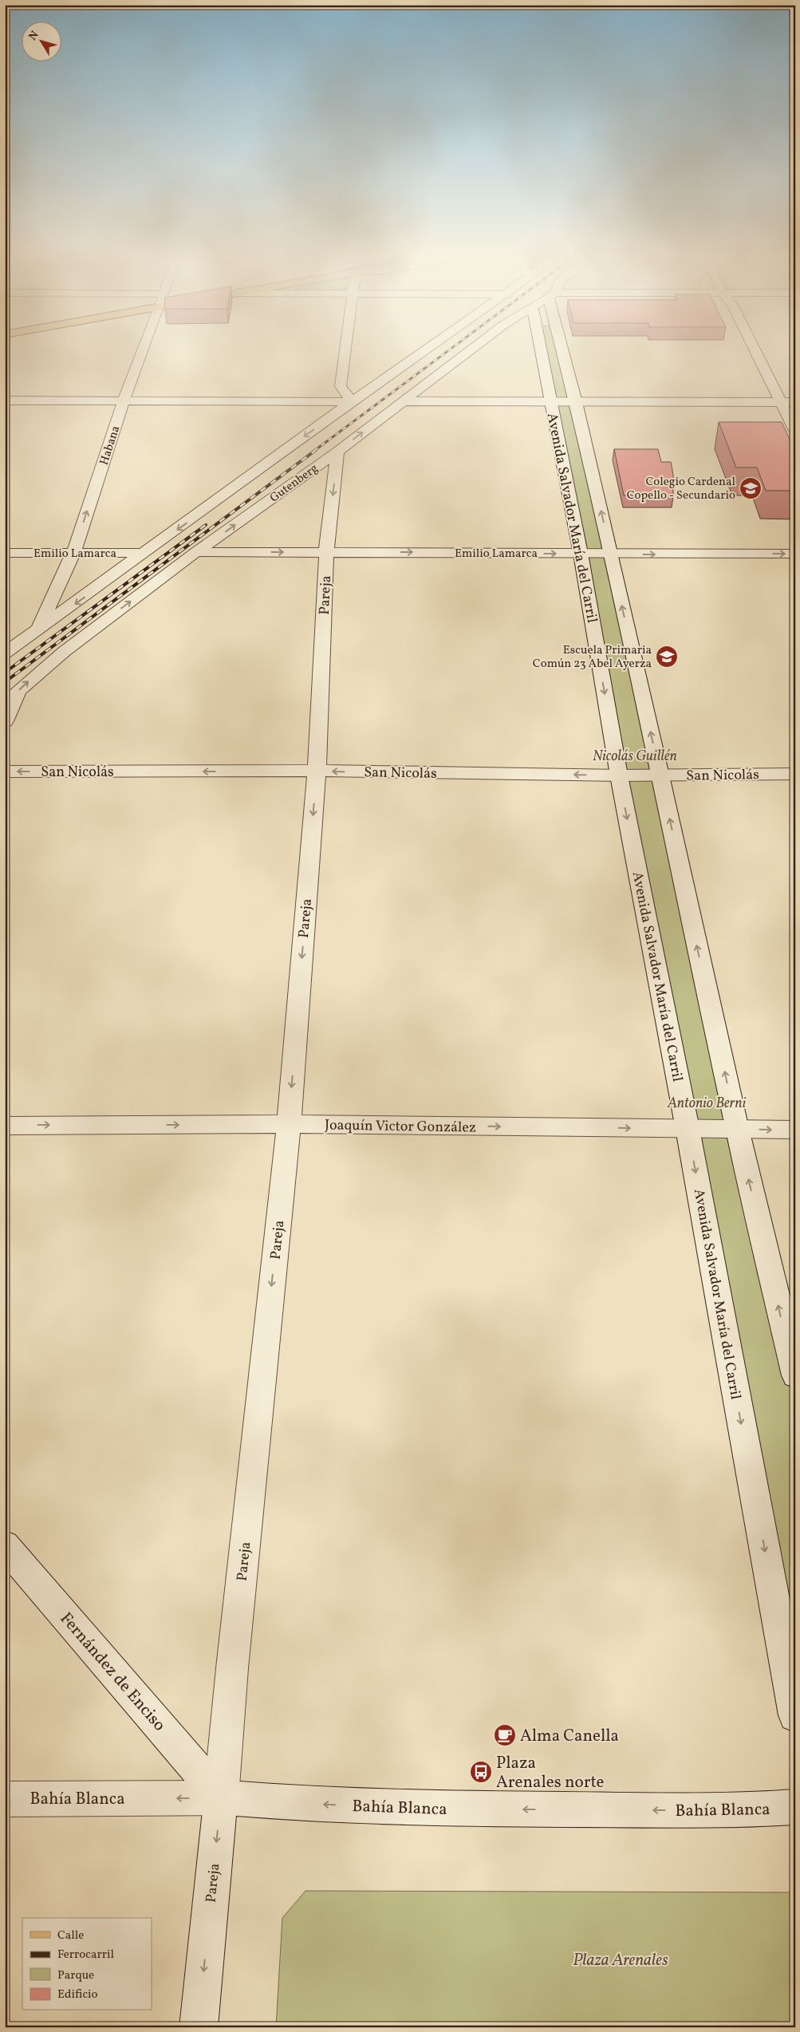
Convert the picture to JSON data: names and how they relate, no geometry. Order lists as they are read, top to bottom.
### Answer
{
  "streets": {
    "street": [
      "Habana",
      "Gutenberg",
      "Avenida Salvador María del Carril",
      "Emilio Lamarca",
      "Pareja",
      "San Nicolás",
      "Joaquín Victor González",
      "Fernández de Enciso",
      "Bahía Blanca"
    ]
  },
  "crossings": [
    ["Habana", "Emilio Lamarca"],
    ["Gutenberg", "Emilio Lamarca"],
    ["Gutenberg", "Pareja"],
    ["Avenida Salvador María del Carril", "Emilio Lamarca"],
    ["Avenida Salvador María del Carril", "San Nicolás"],
    ["Avenida Salvador María del Carril", "Joaquín Victor González"],
    ["Emilio Lamarca", "Pareja"],
    ["Pareja", "San Nicolás"],
    ["Pareja", "Joaquín Victor González"],
    ["Pareja", "Fernández de Enciso"],
    ["Pareja", "Bahía Blanca"],
    ["Fernández de Enciso", "Bahía Blanca"]
  ],
  "one_way": [
    "Habana",
    "Pareja",
    "San Nicolás",
    "Joaquín Victor González",
    "Bahía Blanca"
  ],
  "parks": ["Nicolás Guillén", "Antonio Berni", "Plaza Arenales"],
  "places": {
    "school or university": ["Colegio Cardenal Copello - Secundario", "Escuela Primaria Común 23 Abel Ayerza"],
    "cafe": ["Alma Canella"],
    "bus stop": ["Plaza Arenales norte"]
  },
  "legend": [
    "Calle",
    "Ferrocarril",
    "Parque",
    "Edificio"
  ],
  "north": "top left"
}
